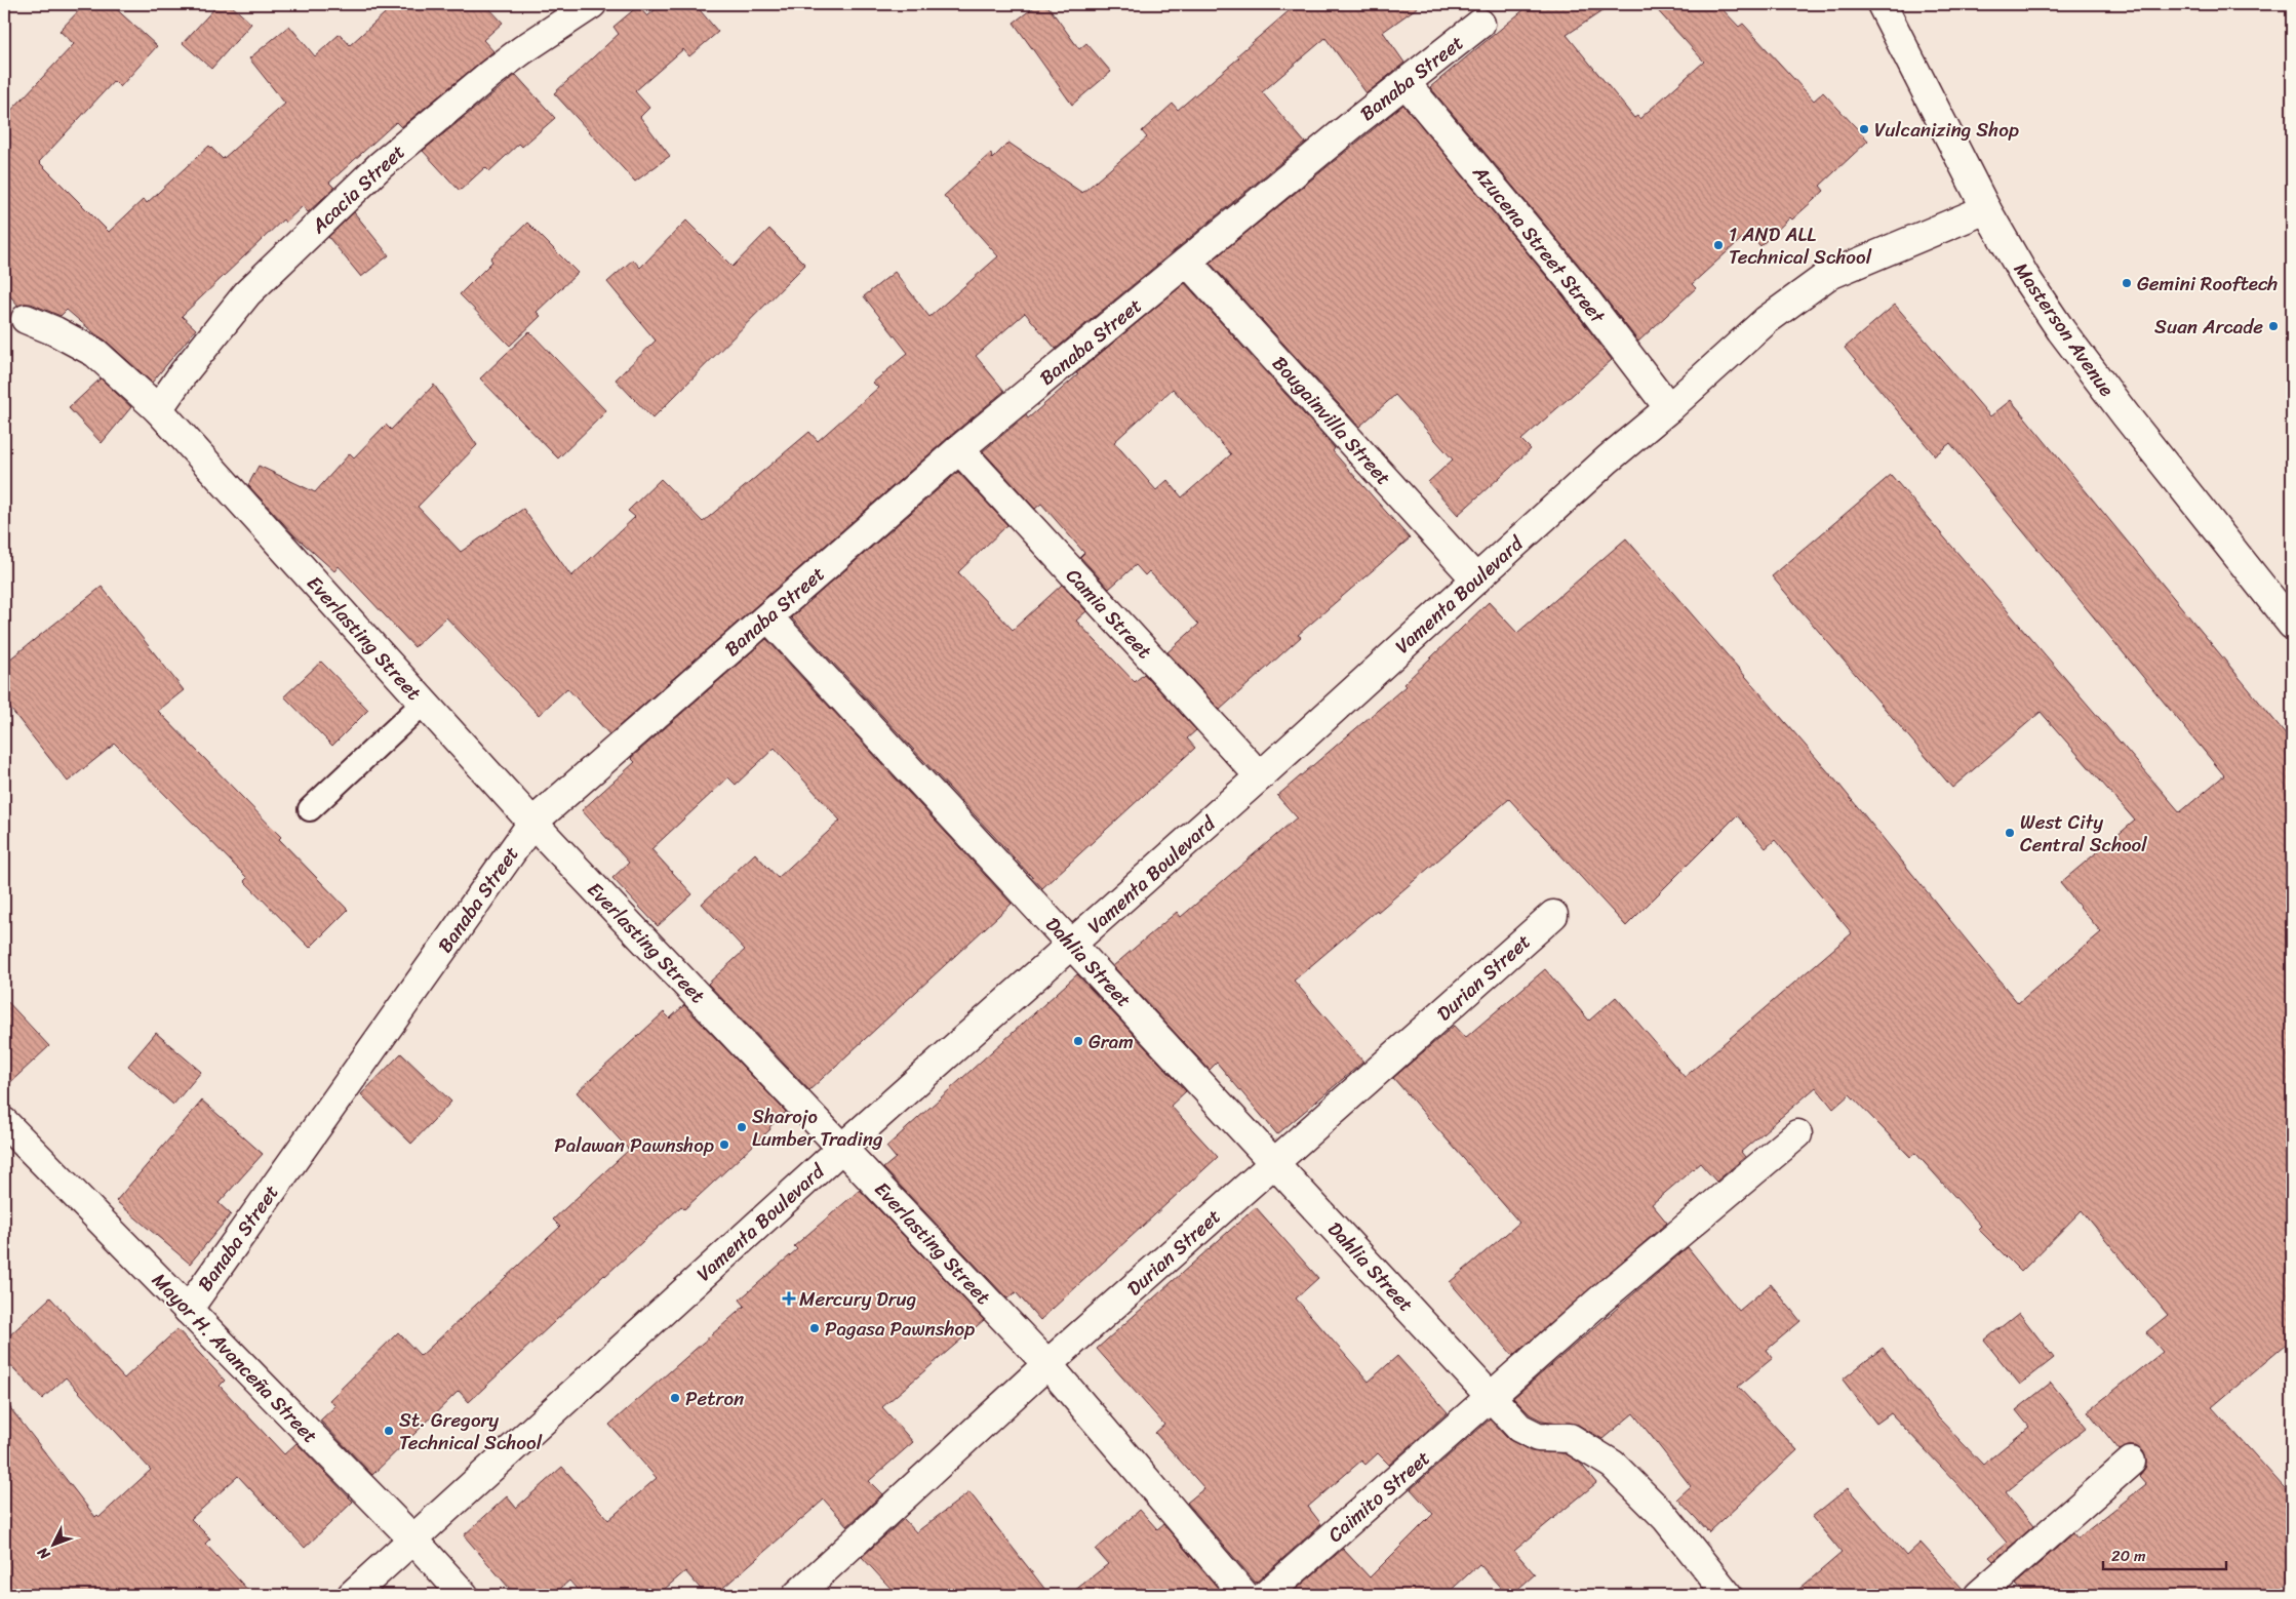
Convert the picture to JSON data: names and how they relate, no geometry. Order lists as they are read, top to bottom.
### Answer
{
  "streets": {
    "street": [
      "Banaba Street",
      "Acacia Street",
      "Azucena Street Street",
      "Masterson Avenue",
      "Bougainvilla Street",
      "Vamenta Boulevard",
      "Camia Street",
      "Everlasting Street",
      "Dahlia Street",
      "Durian Street",
      "Mayor H. Avanceña Street",
      "Caimito Street"
    ]
  },
  "crossings": [
    ["Banaba Street", "Azucena Street Street"],
    ["Banaba Street", "Bougainvilla Street"],
    ["Banaba Street", "Camia Street"],
    ["Banaba Street", "Everlasting Street"],
    ["Banaba Street", "Dahlia Street"],
    ["Banaba Street", "Mayor H. Avanceña Street"],
    ["Acacia Street", "Everlasting Street"],
    ["Azucena Street Street", "Vamenta Boulevard"],
    ["Masterson Avenue", "Vamenta Boulevard"],
    ["Bougainvilla Street", "Vamenta Boulevard"],
    ["Vamenta Boulevard", "Camia Street"],
    ["Vamenta Boulevard", "Everlasting Street"],
    ["Vamenta Boulevard", "Dahlia Street"],
    ["Vamenta Boulevard", "Mayor H. Avanceña Street"],
    ["Everlasting Street", "Durian Street"],
    ["Dahlia Street", "Durian Street"],
    ["Dahlia Street", "Caimito Street"]
  ],
  "places": {
    "other": [
      "Vulcanizing Shop",
      "1 AND ALL Technical School",
      "Gemini Rooftech",
      "Suan Arcade",
      "West City Central School",
      "Gram",
      "Sharojo Lumber Trading",
      "Palawan Pawnshop",
      "Pagasa Pawnshop",
      "Petron",
      "St. Gregory Technical School"
    ],
    "health": ["Mercury Drug"]
  },
  "scale_bar": "20 m",
  "north": "bottom left"
}
